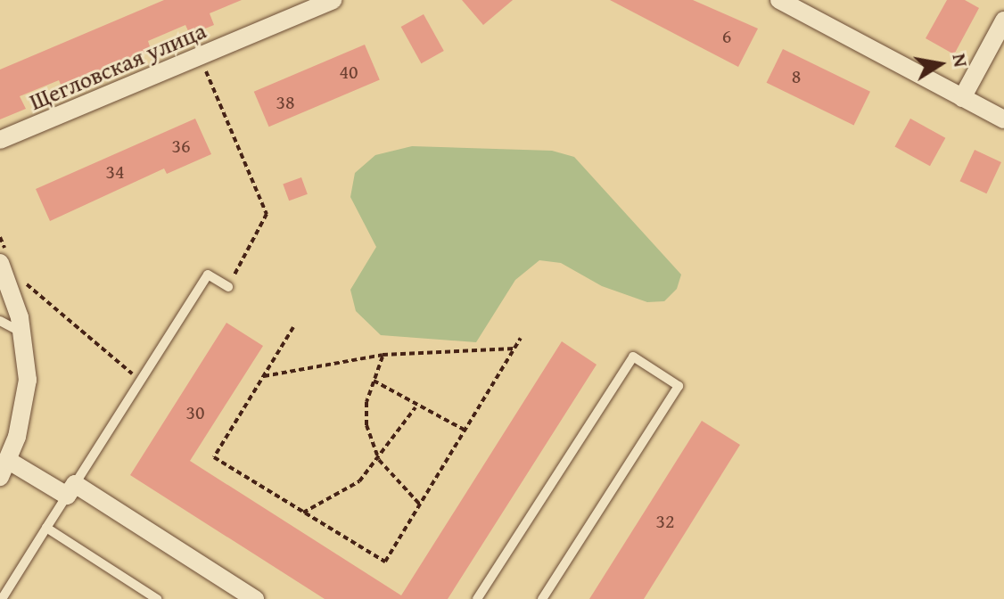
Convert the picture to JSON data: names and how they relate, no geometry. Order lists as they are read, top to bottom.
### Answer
{
  "streets": {
    "street": ["Щегловская улица"]
  },
  "house_numbers": [
    "6",
    "40",
    "8",
    "38",
    "36",
    "34",
    "30",
    "32"
  ],
  "north": "right"
}
